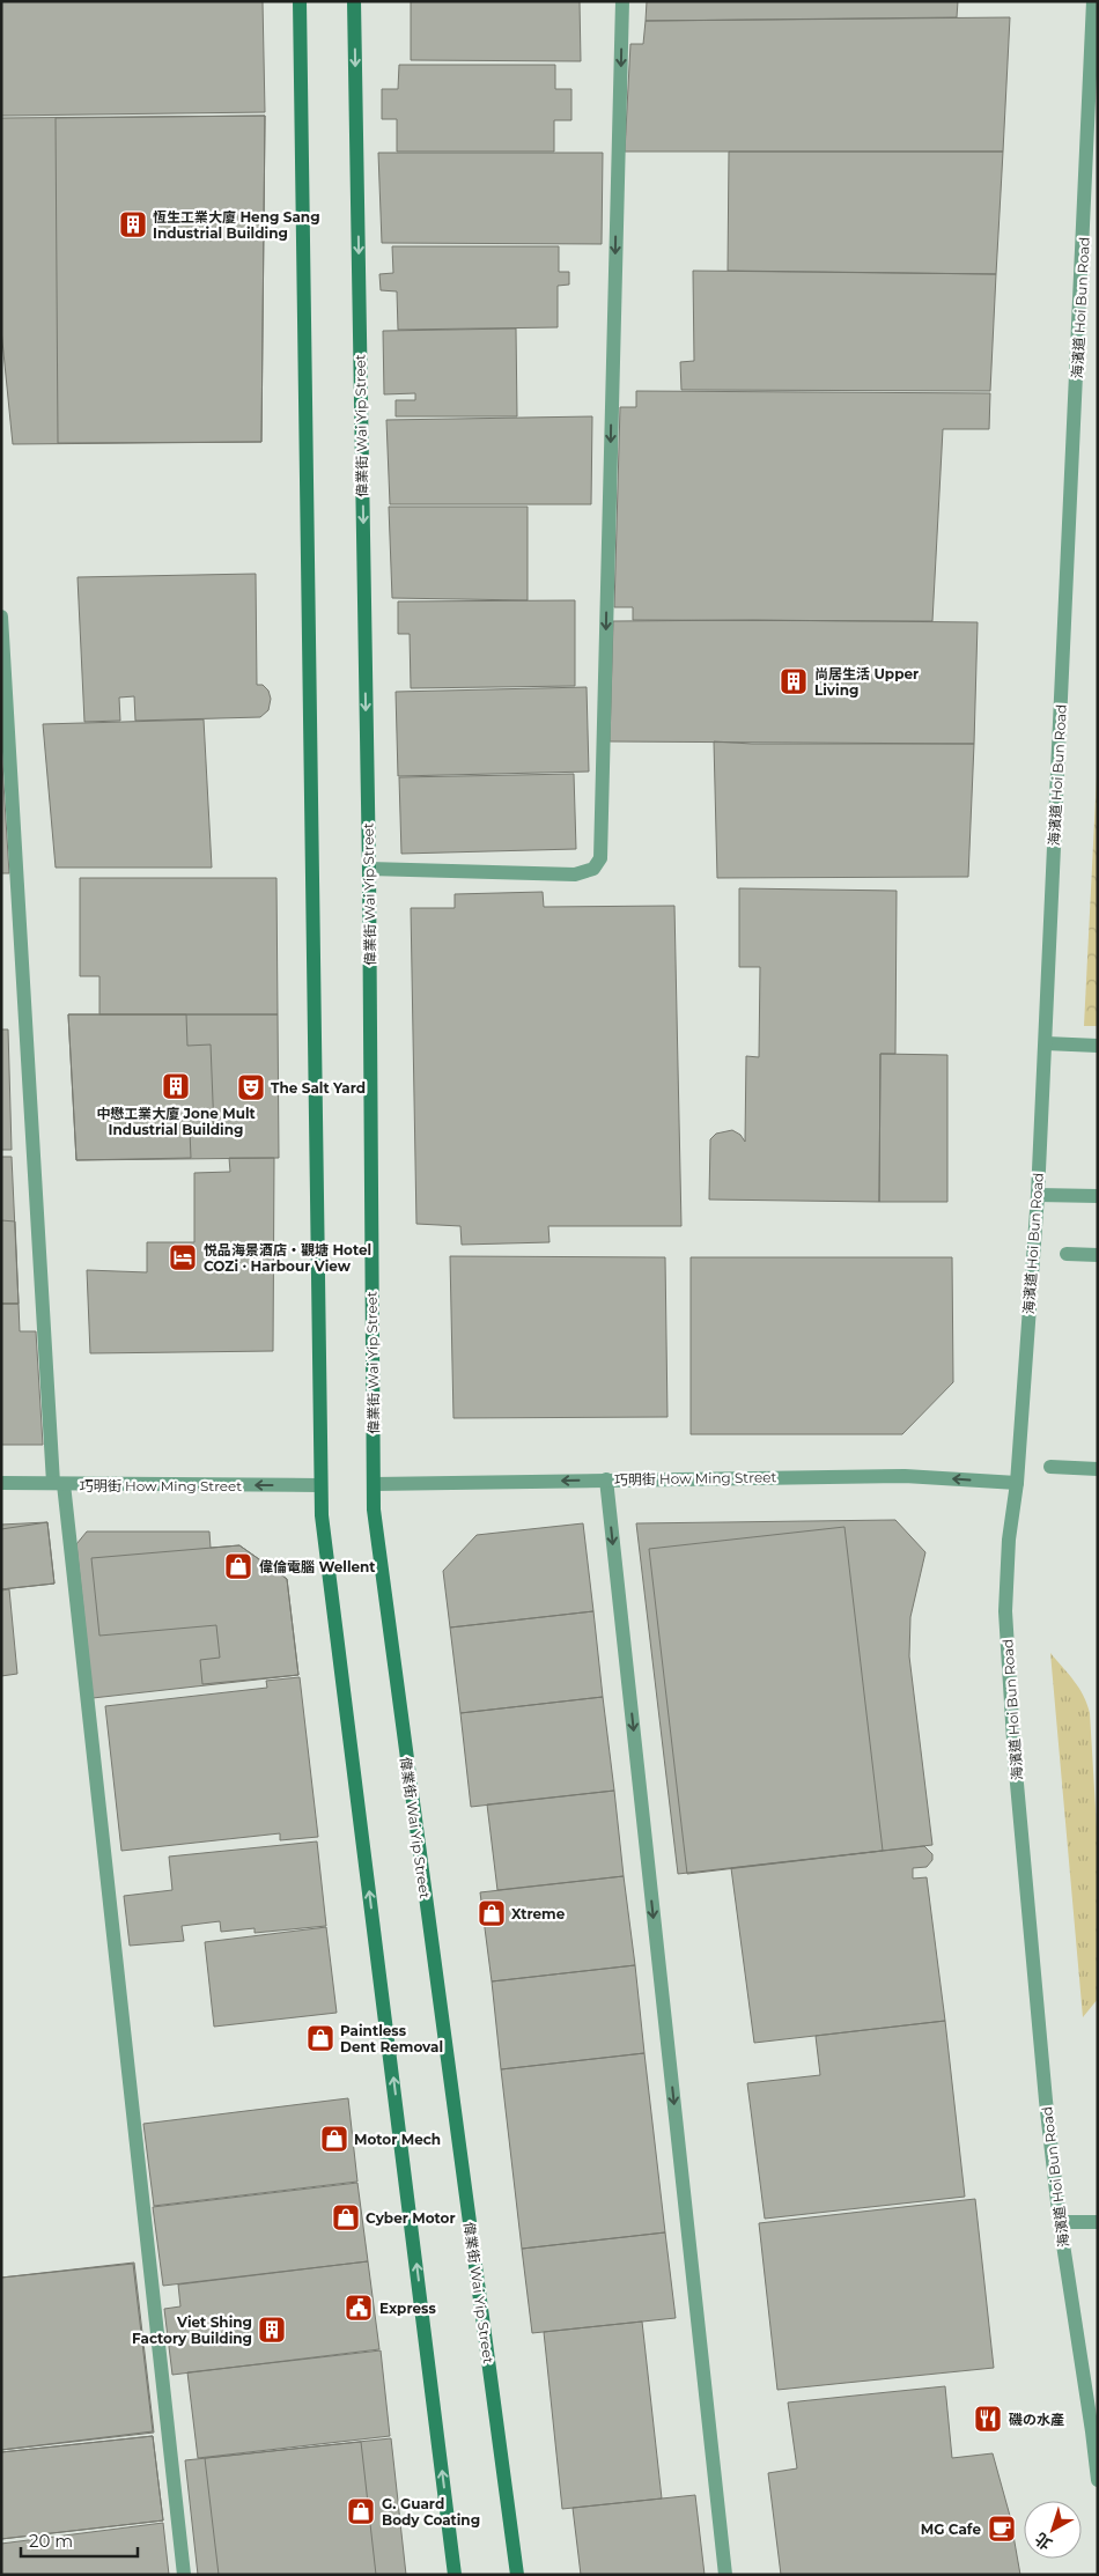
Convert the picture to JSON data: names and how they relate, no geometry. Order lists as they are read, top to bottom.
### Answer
{
  "streets": {
    "main road": ["偉業街 Wai Yip Street"],
    "street": ["海濱道 Hoi Bun Road", "巧明街 How Ming Street"]
  },
  "crossings": [
    ["海濱道 Hoi Bun Road", "巧明街 How Ming Street"],
    ["偉業街 Wai Yip Street", "巧明街 How Ming Street"]
  ],
  "one_way": ["巧明街 How Ming Street"],
  "places": {
    "building": [
      "恆生工業大廈 Heng Sang Industrial Building",
      "尚居生活 Upper Living",
      "中懋工業大廈 Jone Mult Industrial Building",
      "Viet Shing Factory Building"
    ],
    "theatre": ["The Salt Yard"],
    "hotel": ["悦品海景酒店‧觀塘 Hotel COZi ∙ Harbour View"],
    "shop": [
      "偉倫電腦 Wellent",
      "Xtreme",
      "Paintless Dent Removal",
      "Motor Mech",
      "Cyber Motor",
      "G. Guard Body Coating"
    ],
    "public building": ["Express"],
    "restaurant": ["磯の水產"],
    "cafe": ["MG Cafe"]
  },
  "scale_bar": "20 m",
  "north": "bottom left"
}
